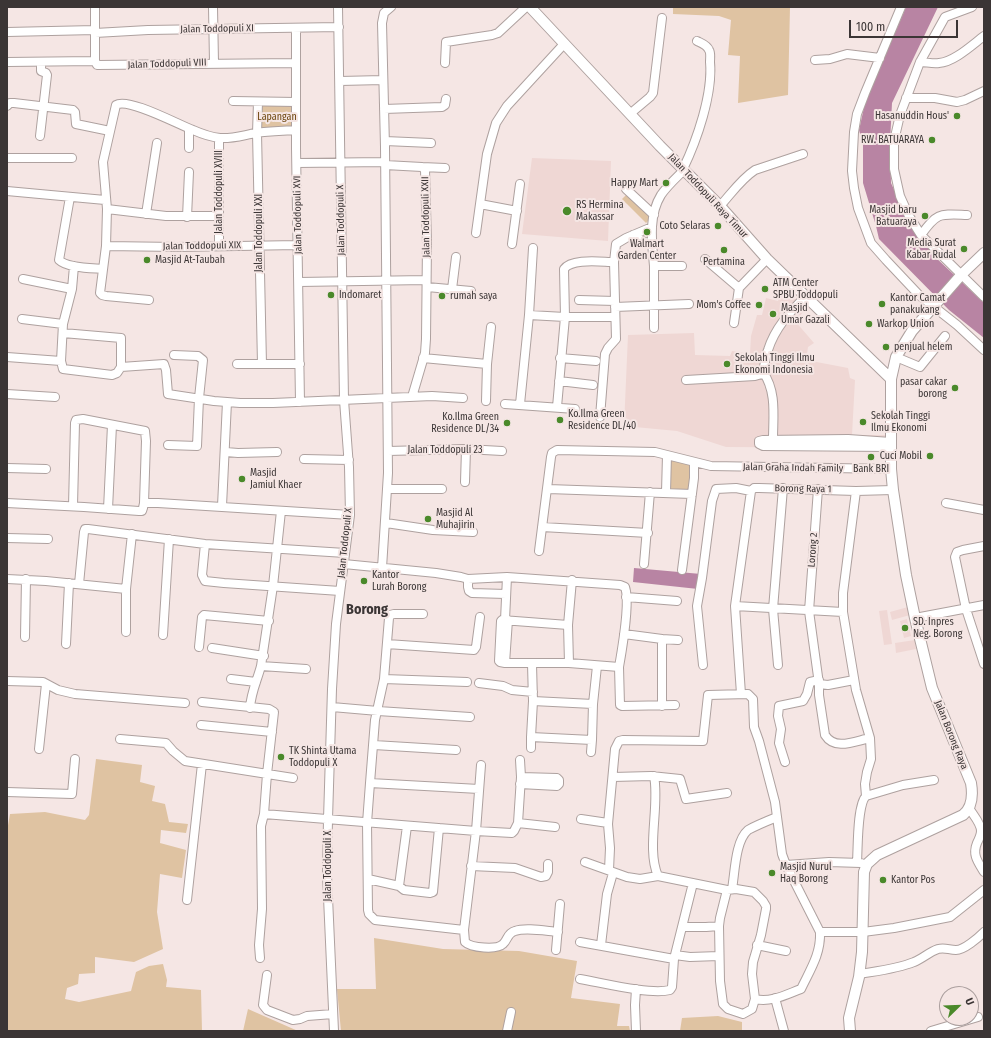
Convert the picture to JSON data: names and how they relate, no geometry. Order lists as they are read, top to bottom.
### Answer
{
  "streets": {
    "main road": ["Jalan Toddopuli Raya Timur", "Jalan Borong Raya"],
    "street": [
      "Jalan Toddopuli XI",
      "Jalan Toddopuli VIII",
      "Jalan Toddopuli XVIII",
      "Jalan Toddopuli XVI",
      "Jalan Toddopuli XXII",
      "Jalan Toddopuli X",
      "Jalan Toddopuli XXI",
      "Jalan Toddopuli XIX",
      "Jalan Toddopuli 23",
      "Jalan Graha Indah Family",
      "Borong Raya 1",
      "Lorong 2"
    ]
  },
  "crossings": [
    ["Jalan Toddopuli XI", "Jalan Toddopuli XVI"],
    ["Jalan Toddopuli XI", "Jalan Toddopuli X"],
    ["Jalan Toddopuli VIII", "Jalan Toddopuli XVI"],
    ["Jalan Toddopuli XVIII", "Jalan Toddopuli XVI"],
    ["Jalan Toddopuli XVIII", "Jalan Toddopuli XXI"],
    ["Jalan Toddopuli XVIII", "Jalan Toddopuli XIX"],
    ["Jalan Toddopuli Raya Timur", "Jalan Borong Raya"],
    ["Jalan Toddopuli XVI", "Jalan Toddopuli XXII"],
    ["Jalan Toddopuli XVI", "Jalan Toddopuli XIX"],
    ["Jalan Toddopuli XXII", "Jalan Toddopuli X"],
    ["Jalan Toddopuli XXI", "Jalan Toddopuli XIX"],
    ["Jalan Graha Indah Family", "Jalan Borong Raya"],
    ["Borong Raya 1", "Lorong 2"],
    ["Borong Raya 1", "Jalan Borong Raya"]
  ],
  "districts": ["Borong"],
  "parks": ["Lapangan"],
  "places": [
    "Hasanuddin Hous'",
    "RW. BATUARAYA",
    "Happy Mart",
    "RS Hermina Makassar",
    "Masjid baru Batuaraya",
    "Coto Selaras",
    "Walmart Garden Center",
    "Media Surat Kabar Rudal",
    "Pertamina",
    "Masjid At-Taubah",
    "ATM Center SPBU Toddopuli",
    "Indomaret",
    "rumah saya",
    "Kantor Camat panakukang",
    "Mom's Coffee",
    "Masjid Umar Gazali",
    "Warkop Union",
    "penjual helem",
    "Sekolah Tinggi Ilmu Ekonomi Indonesia",
    "pasar cakar borong",
    "Ko.Ilma Green Residence DL/40",
    "Sekolah Tinggi Ilmu Ekonomi",
    "Ko.Ilma Green Residence DL/34",
    "Cuci Mobil",
    "Bank BRI",
    "Masjid Jamiul Khaer",
    "Masjid Al Muhajirin",
    "Kantor Lurah Borong",
    "SD. Inpres Neg. Borong",
    "TK Shinta Utama Toddopuli X",
    "Masjid Nurul Haq Borong",
    "Kantor Pos"
  ],
  "scale_bar": "100 m",
  "north": "top right"
}
